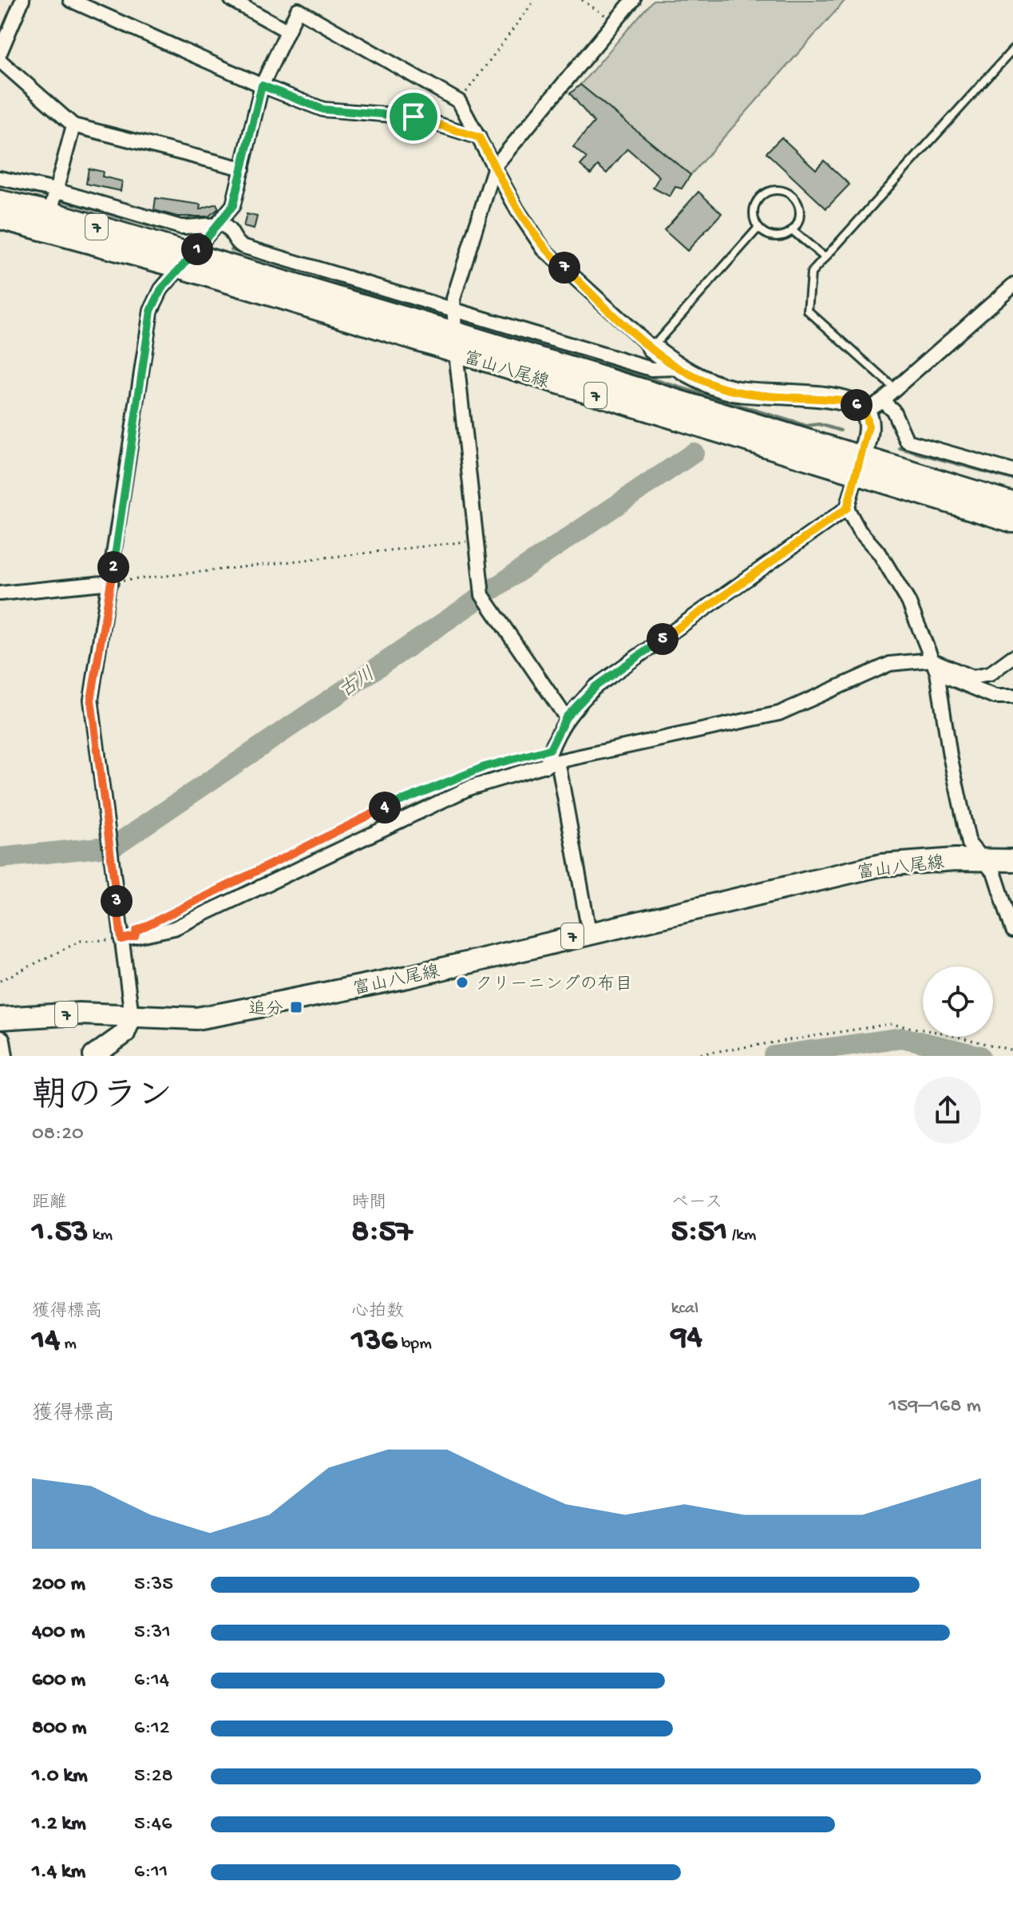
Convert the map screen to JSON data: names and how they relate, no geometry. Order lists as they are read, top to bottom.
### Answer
{
  "streets": {
    "main road": ["7", "富山八尾線"]
  },
  "water": ["古川"],
  "places": {
    "other": ["クリーニングの布目"],
    "transit": ["追分"]
  },
  "page": {
    "pins": [
      "1",
      "7",
      "6",
      "2",
      "5",
      "4",
      "3"
    ],
    "heading": ["朝のラン", "08:20"],
    "stats": [
      ["距離", "1.53 km"],
      ["時間", "8:57"],
      ["ペース", "5:51 /km"],
      ["獲得標高", "14 m"],
      ["心拍数", "136 bpm"],
      ["kcal", "94"]
    ],
    "chart": ["獲得標高", "159–168 m"],
    "list": [
      {
        "name": "200 m",
        "note": "5:35"
      },
      {
        "name": "400 m",
        "note": "5:31"
      },
      {
        "name": "600 m",
        "note": "6:14"
      },
      {
        "name": "800 m",
        "note": "6:12"
      },
      {
        "name": "1.0 km",
        "note": "5:28"
      },
      {
        "name": "1.2 km",
        "note": "5:46"
      },
      {
        "name": "1.4 km",
        "note": "6:11"
      }
    ]
  }
}
